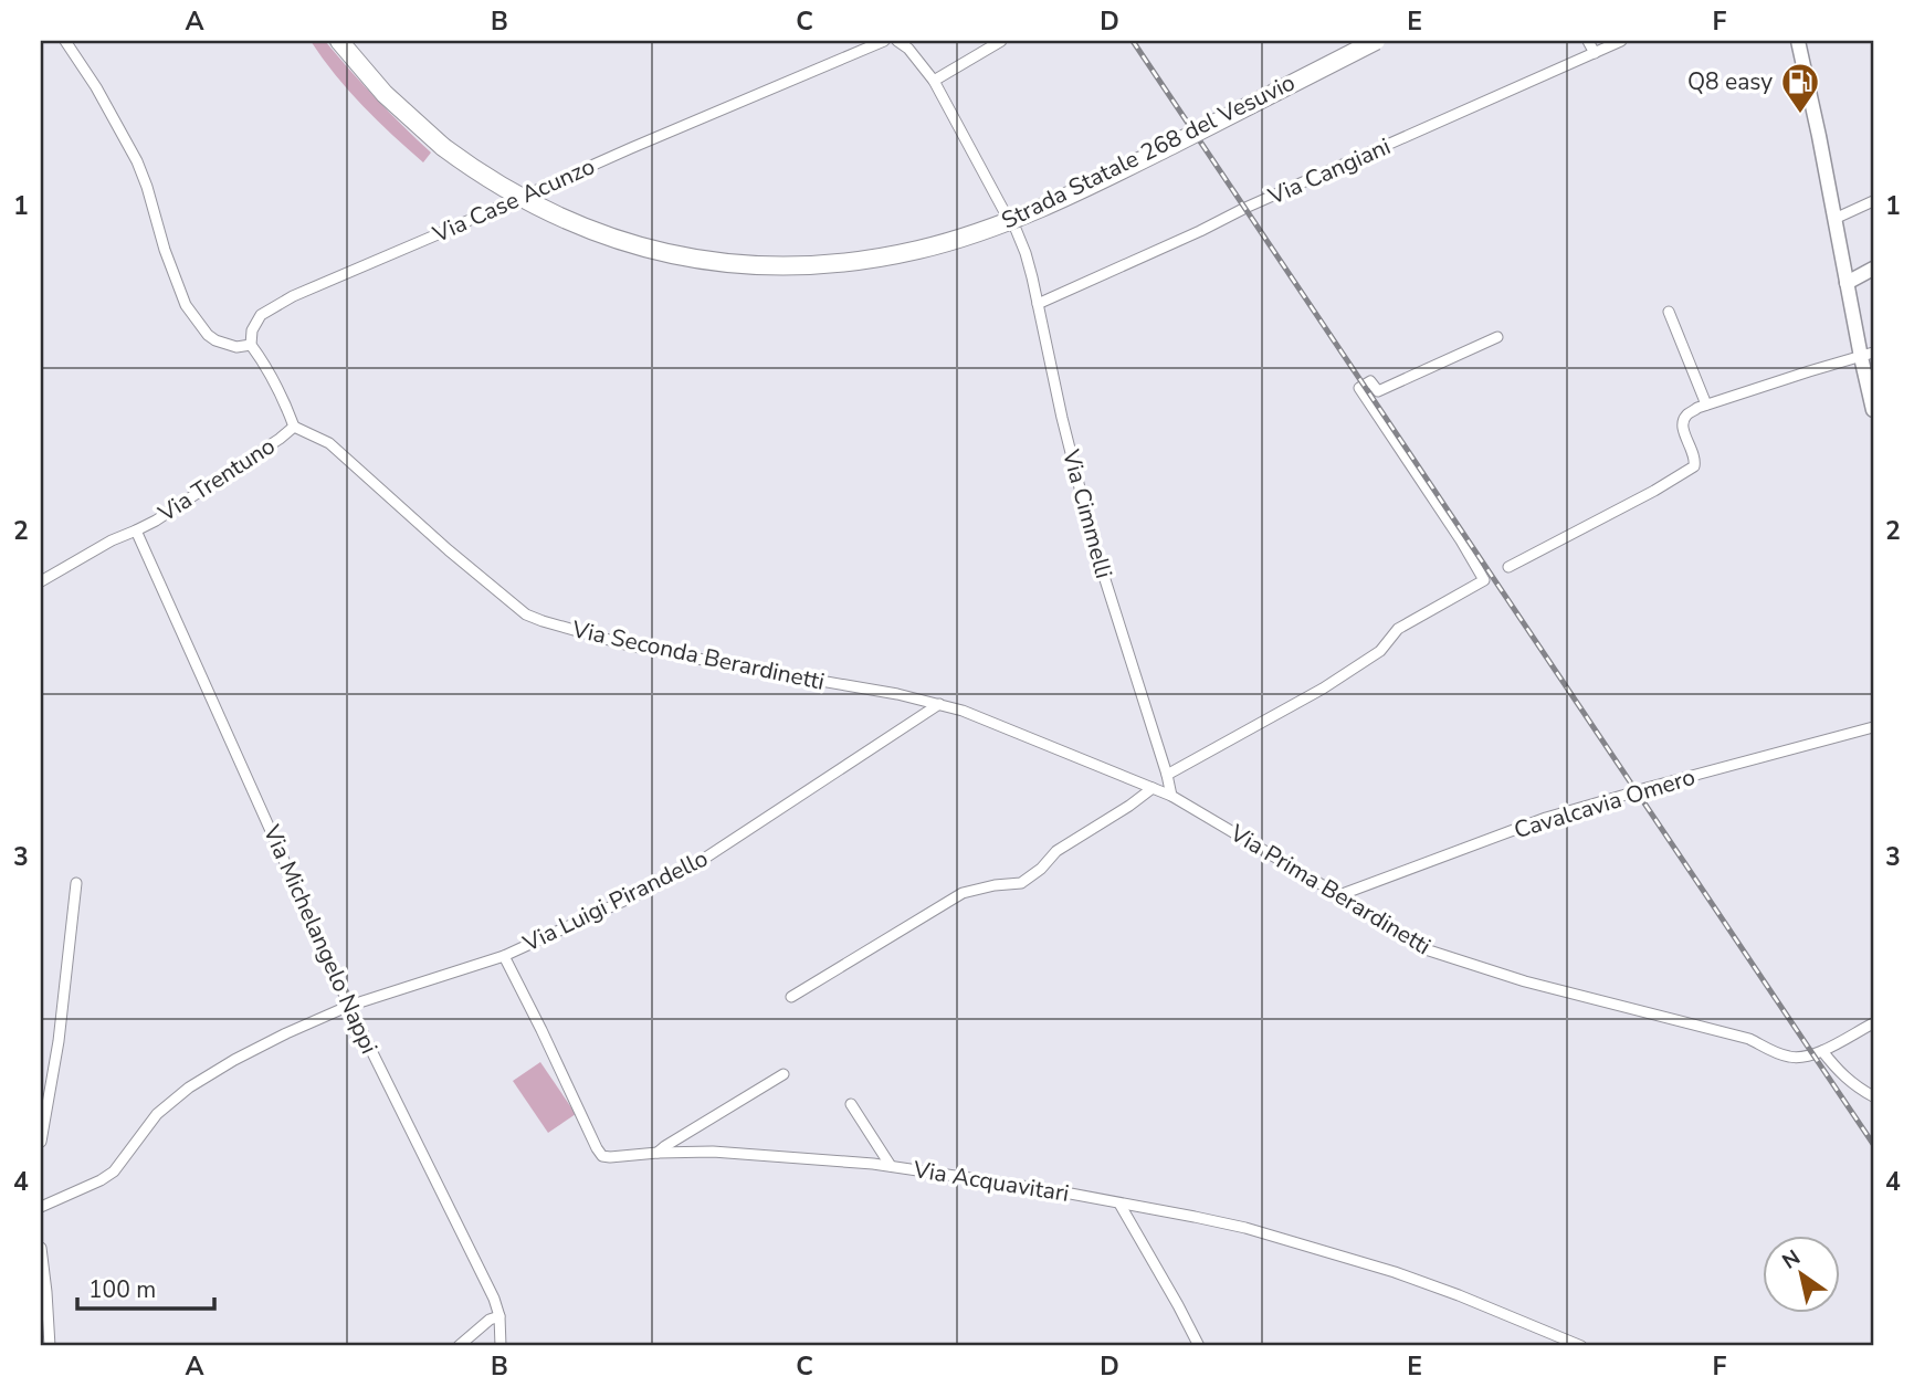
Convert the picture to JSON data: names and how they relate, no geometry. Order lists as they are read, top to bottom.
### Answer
{
  "streets": {
    "highway": ["Strada Statale 268 del Vesuvio"],
    "street": [
      "Via Cangiani",
      "Via Case Acunzo",
      "Via Trentuno",
      "Via Cimmelli",
      "Via Seconda Berardinetti",
      "Cavalcavia Omero",
      "Via Prima Berardinetti",
      "Via Luigi Pirandello",
      "Via Michelangelo Nappi",
      "Via Acquavitari"
    ]
  },
  "crossings": [
    ["Via Cangiani", "Via Cimmelli"],
    ["Via Trentuno", "Via Seconda Berardinetti"],
    ["Via Trentuno", "Via Michelangelo Nappi"],
    ["Via Cimmelli", "Via Prima Berardinetti"],
    ["Via Seconda Berardinetti", "Via Prima Berardinetti"],
    ["Via Seconda Berardinetti", "Via Luigi Pirandello"],
    ["Cavalcavia Omero", "Via Prima Berardinetti"],
    ["Via Prima Berardinetti", "Via Luigi Pirandello"],
    ["Via Luigi Pirandello", "Via Michelangelo Nappi"],
    ["Via Luigi Pirandello", "Via Acquavitari"]
  ],
  "places": {
    "fuel station": ["Q8 easy"]
  },
  "scale_bar": "100 m",
  "north": "top left",
  "grid": {
    "columns": [
      "A",
      "B",
      "C",
      "D",
      "E",
      "F"
    ],
    "rows": [
      "1",
      "2",
      "3",
      "4"
    ]
  }
}
